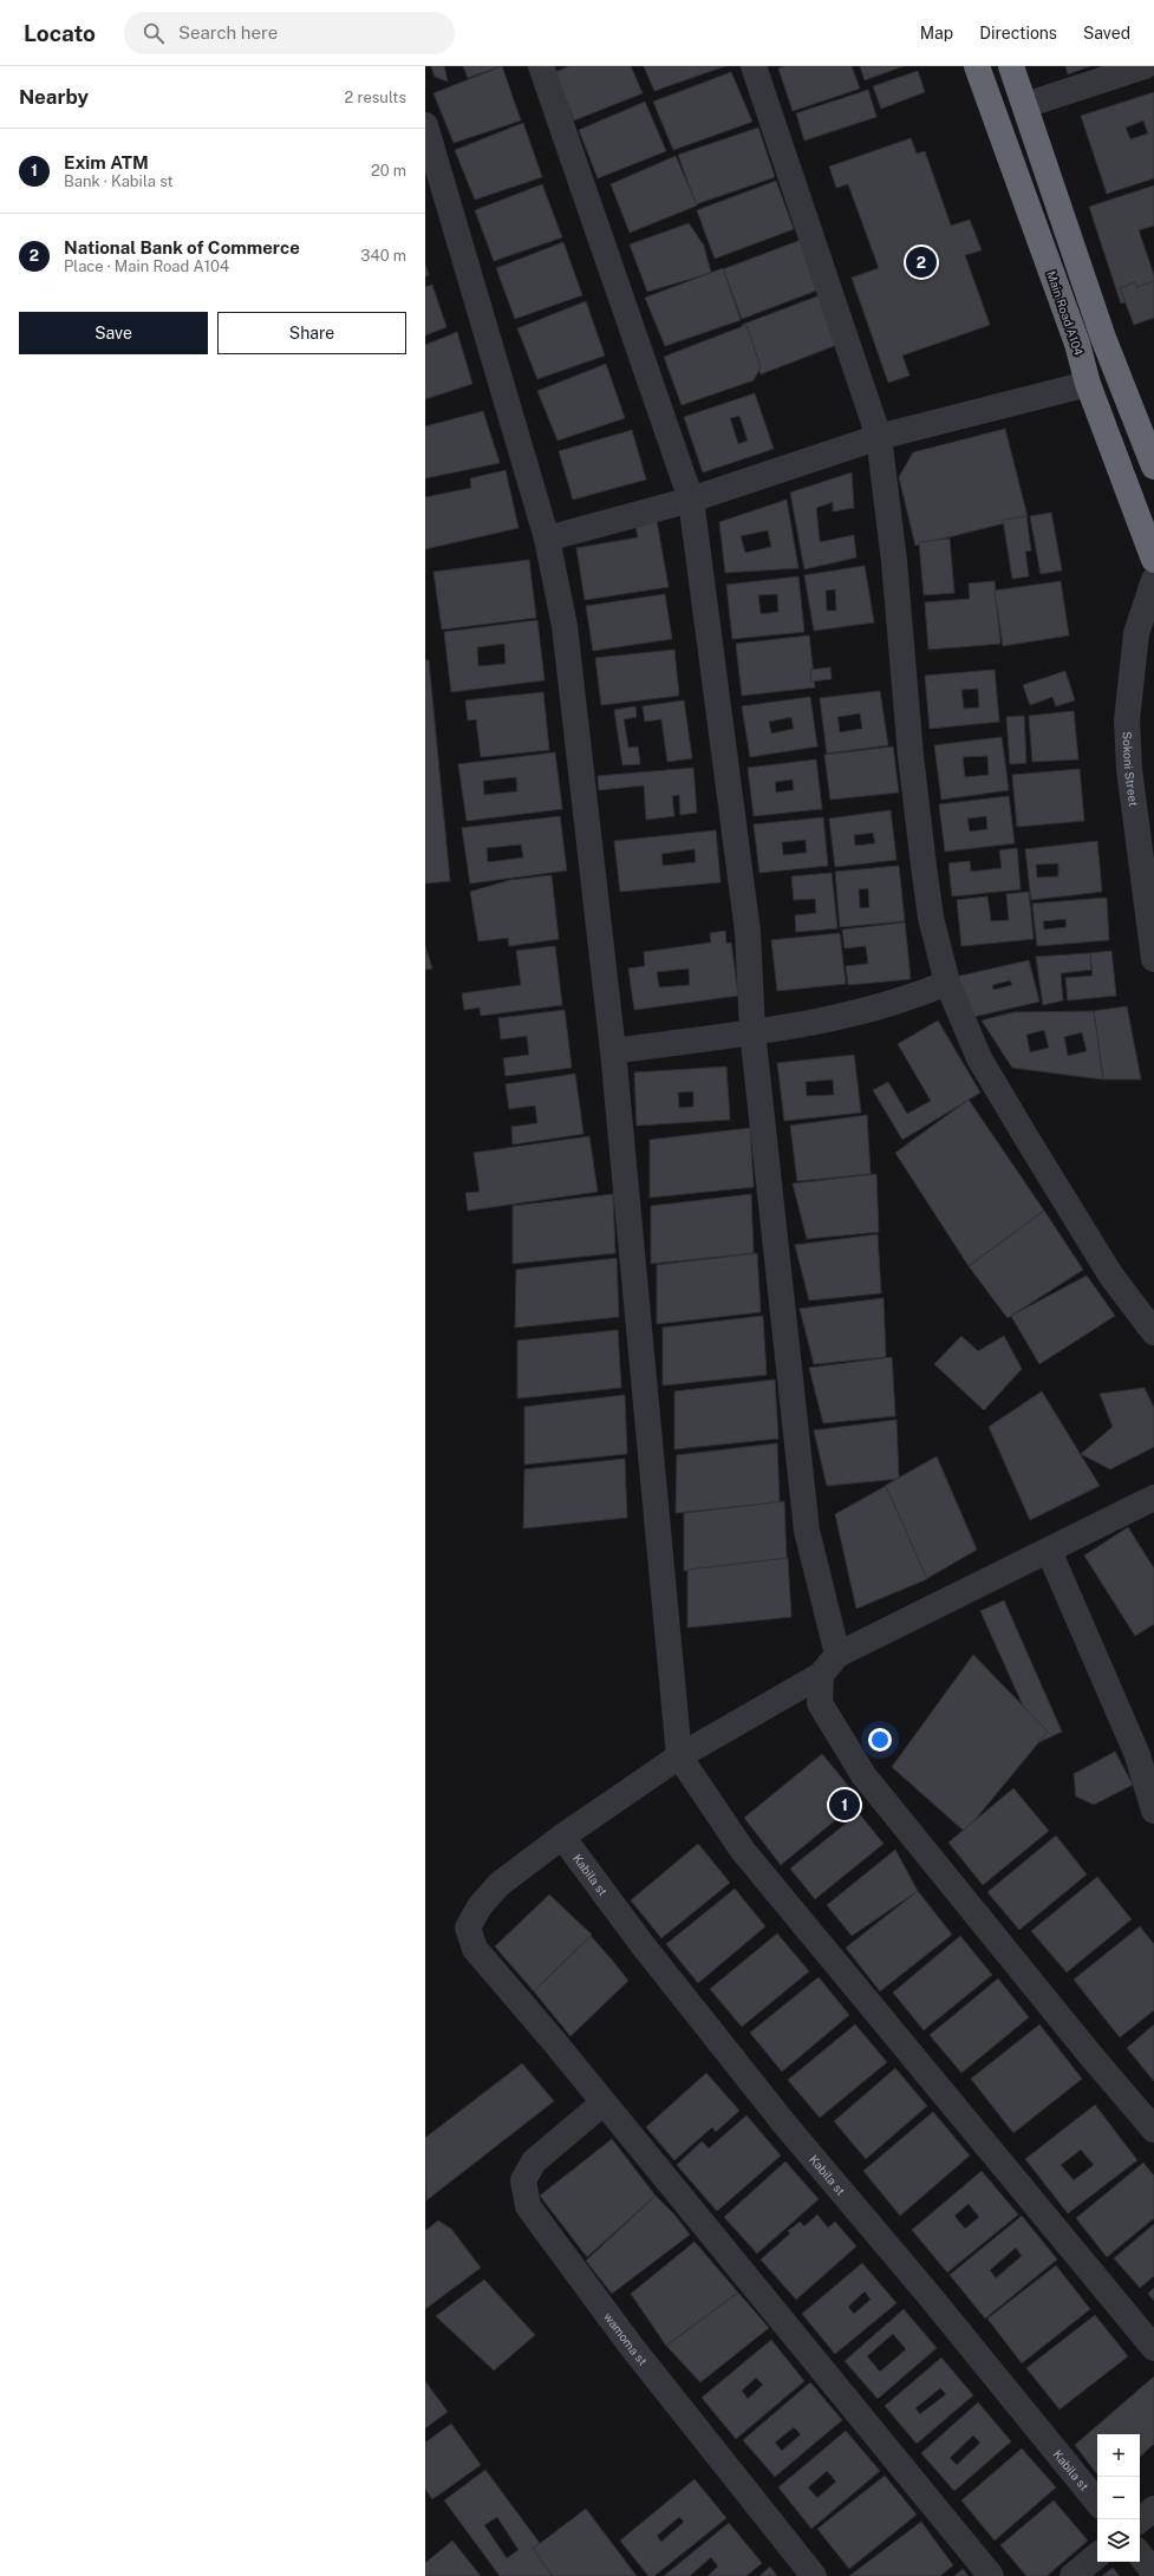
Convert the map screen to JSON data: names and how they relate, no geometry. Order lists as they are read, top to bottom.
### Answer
{
  "streets": {
    "highway": ["Main Road A104"],
    "street": ["Sokoni Street", "Kabila st", "wamoma st"]
  },
  "page": {
    "header": "Locato",
    "search": "Search here",
    "nav": ["Map", "Directions", "Saved"],
    "heading": ["Nearby", "2 results"],
    "list": [
      {
        "mark": "1",
        "name": "Exim ATM",
        "note": "Bank · Kabila st",
        "value": "20 m"
      },
      {
        "mark": "2",
        "name": "National Bank of Commerce",
        "note": "Place · Main Road A104",
        "value": "340 m"
      }
    ],
    "pins": ["2", "1"],
    "buttons": ["Save", "Share"],
    "map_buttons": ["+", "−"]
  }
}
